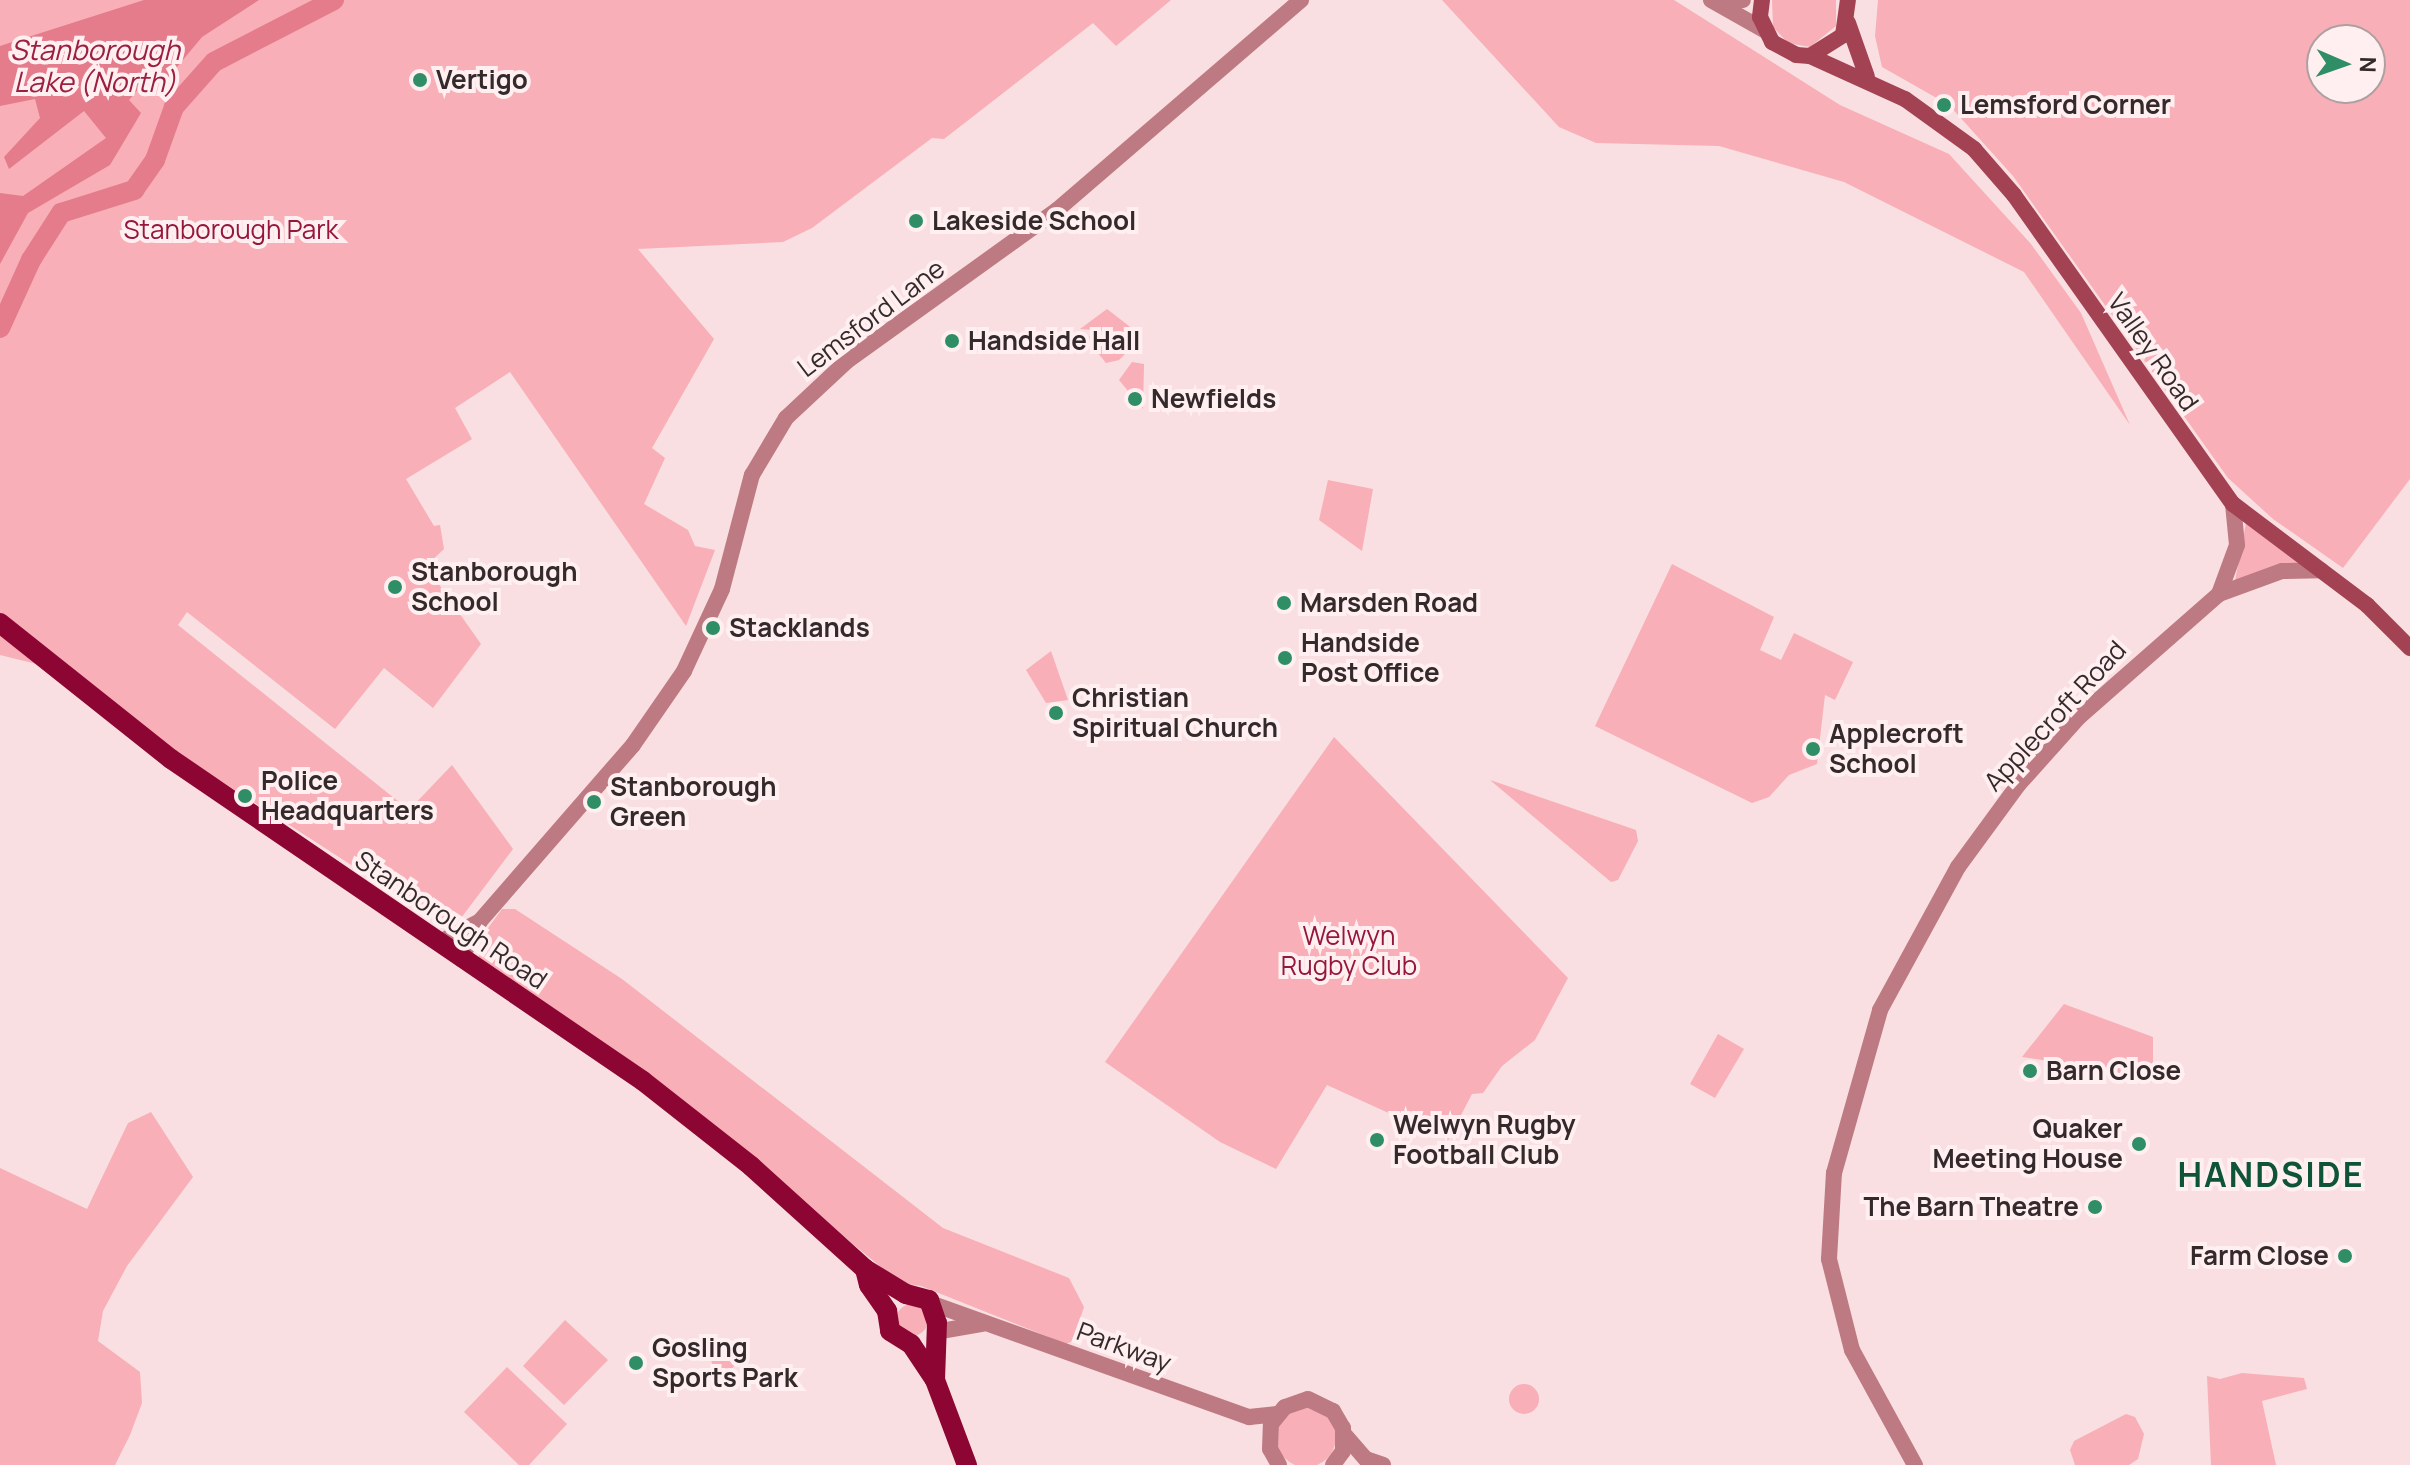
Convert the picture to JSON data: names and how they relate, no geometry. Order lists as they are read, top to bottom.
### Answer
{
  "streets": {
    "main road": ["Valley Road", "Stanborough Road"],
    "street": ["Lemsford Lane", "Applecroft Road", "Parkway"]
  },
  "crossings": [
    ["Lemsford Lane", "Stanborough Road"],
    ["Stanborough Road", "Parkway"]
  ],
  "districts": ["HANDSIDE"],
  "water": ["Stanborough Lake (North)"],
  "parks": ["Stanborough Park", "Welwyn Rugby Club"],
  "places": [
    "Vertigo",
    "Lemsford Corner",
    "Lakeside School",
    "Handside Hall",
    "Newfields",
    "Stanborough School",
    "Marsden Road",
    "Stacklands",
    "Handside Post Office",
    "Christian Spiritual Church",
    "Applecroft School",
    "Police Headquarters",
    "Stanborough Green",
    "Barn Close",
    "Welwyn Rugby Football Club",
    "Quaker Meeting House",
    "The Barn Theatre",
    "Farm Close",
    "Gosling Sports Park"
  ],
  "north": "right"
}
